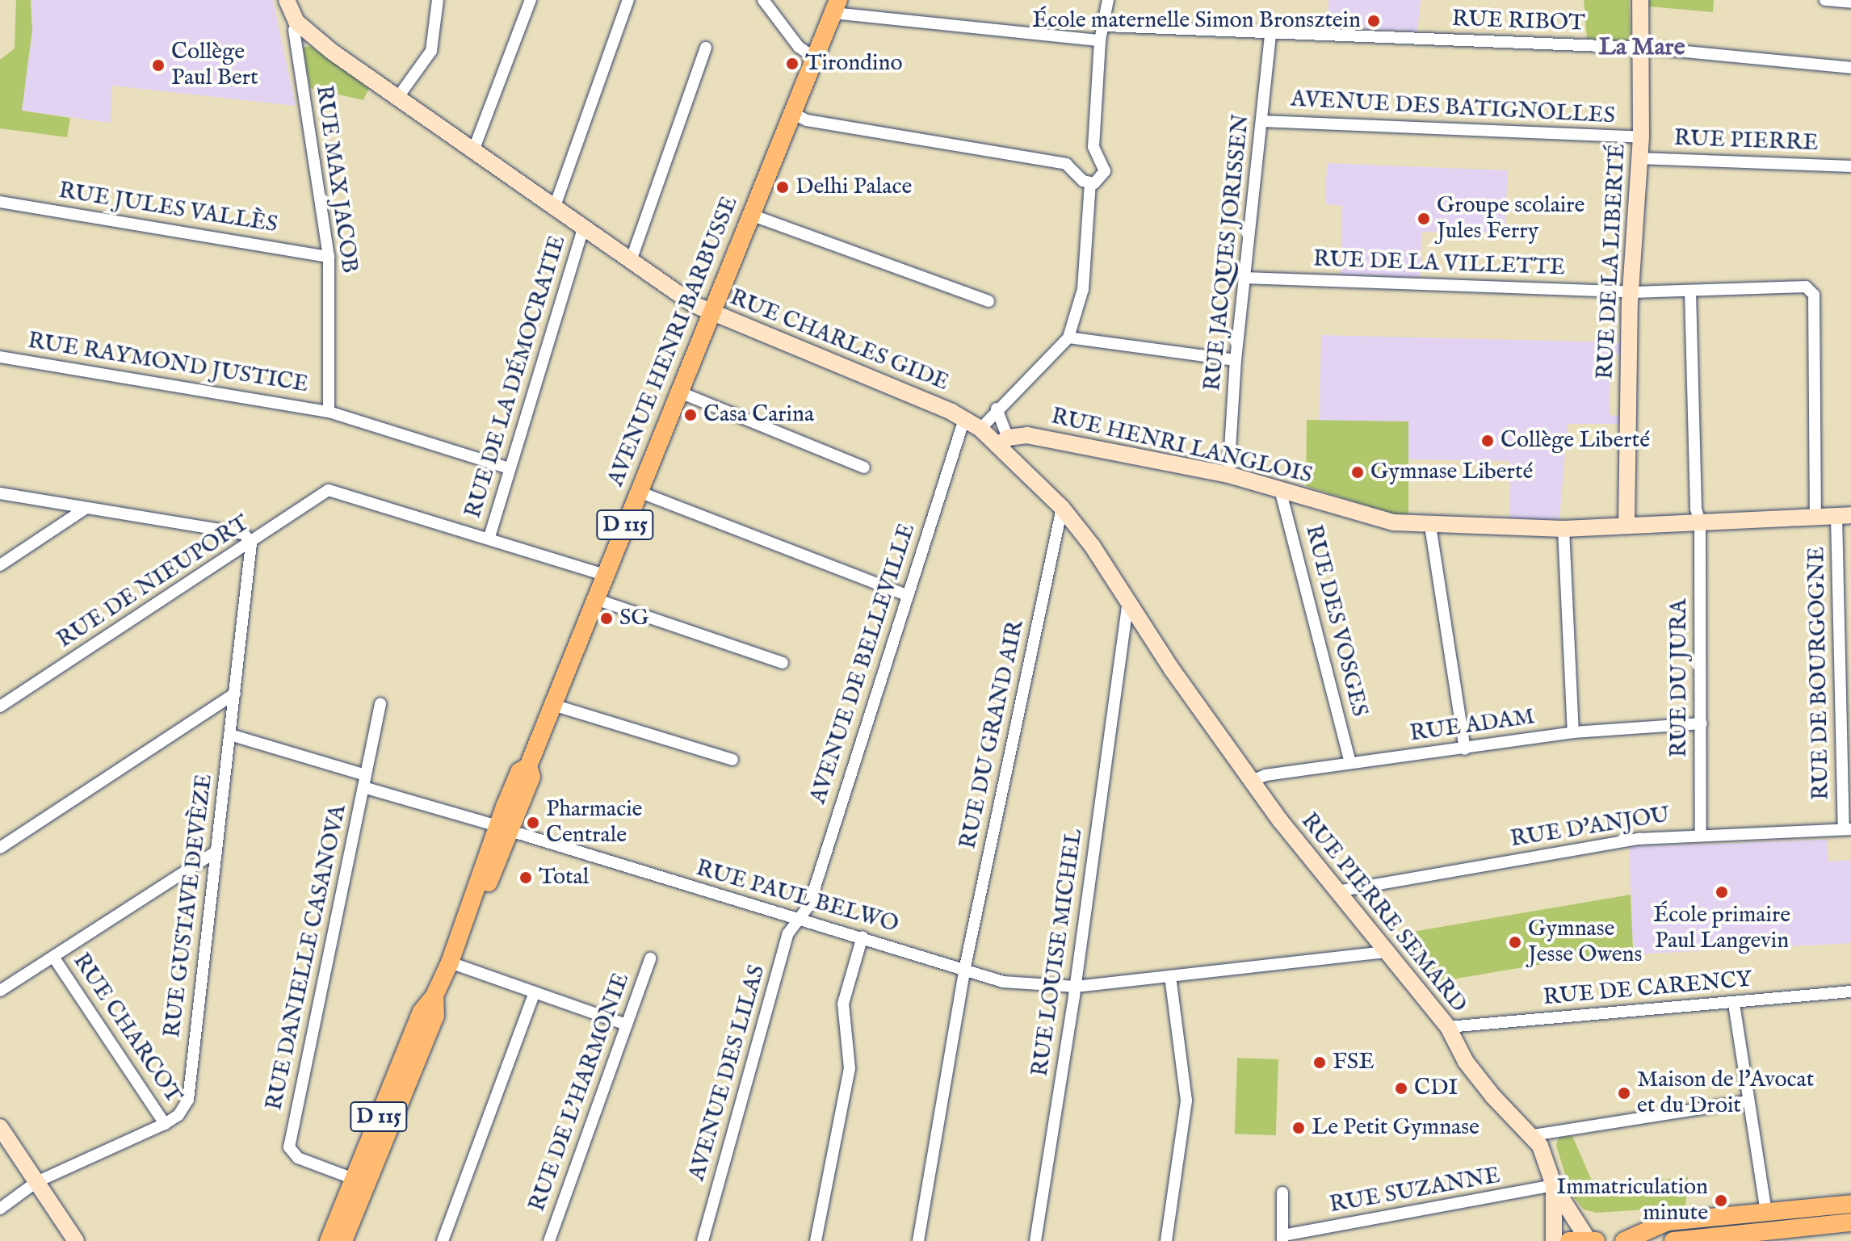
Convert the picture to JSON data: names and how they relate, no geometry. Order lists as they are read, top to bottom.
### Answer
{
  "streets": {
    "main road": ["AVENUE HENRI BARBUSSE", "D 115"],
    "street": [
      "RUE RIBOT",
      "AVENUE DES BATIGNOLLES",
      "RUE PIERRE",
      "RUE MAX JACOB",
      "RUE JULES VALLÈS",
      "RUE JACQUES JORISSEN",
      "RUE DE LA LIBERTÉ",
      "RUE DE LA VILLETTE",
      "RUE CHARLES GIDE",
      "RUE RAYMOND JUSTICE",
      "RUE DE LA DÉMOCRATIE",
      "RUE HENRI LANGLOIS",
      "RUE DE NIEUPORT",
      "RUE DES VOSGES",
      "AVENUE DE BELLEVILLE",
      "RUE DE BOURGOGNE",
      "RUE DU JURA",
      "RUE ADAM",
      "RUE DU GRAND AIR",
      "RUE D'ANJOU",
      "RUE PAUL BELWO",
      "RUE GUSTAVE DEVÈZE",
      "RUE PIERRE SEMARD",
      "RUE LOUISE MICHEL",
      "RUE DANIELLE CASANOVA",
      "RUE DE CARENCY",
      "RUE CHARCOT",
      "AVENUE DES LILAS",
      "RUE DE L'HARMONIE",
      "RUE SUZANNE"
    ]
  },
  "crossings": [
    ["RUE RIBOT", "RUE JACQUES JORISSEN"],
    ["RUE RIBOT", "RUE DE LA LIBERTÉ"],
    ["AVENUE DES BATIGNOLLES", "RUE JACQUES JORISSEN"],
    ["AVENUE DES BATIGNOLLES", "RUE DE LA LIBERTÉ"],
    ["RUE PIERRE", "RUE DE LA LIBERTÉ"],
    ["RUE MAX JACOB", "RUE JULES VALLÈS"],
    ["RUE MAX JACOB", "RUE CHARLES GIDE"],
    ["RUE MAX JACOB", "RUE RAYMOND JUSTICE"],
    ["RUE JACQUES JORISSEN", "RUE DE LA VILLETTE"],
    ["RUE JACQUES JORISSEN", "RUE HENRI LANGLOIS"],
    ["RUE DE LA LIBERTÉ", "RUE DE LA VILLETTE"],
    ["RUE DE LA LIBERTÉ", "RUE HENRI LANGLOIS"],
    ["RUE DE LA VILLETTE", "RUE HENRI LANGLOIS"],
    ["RUE DE LA VILLETTE", "RUE DU JURA"],
    ["RUE CHARLES GIDE", "AVENUE HENRI BARBUSSE"],
    ["RUE CHARLES GIDE", "RUE DE LA DÉMOCRATIE"],
    ["RUE CHARLES GIDE", "RUE HENRI LANGLOIS"],
    ["RUE CHARLES GIDE", "AVENUE DE BELLEVILLE"],
    ["RUE CHARLES GIDE", "RUE DU GRAND AIR"],
    ["RUE CHARLES GIDE", "RUE PIERRE SEMARD"],
    ["RUE CHARLES GIDE", "RUE LOUISE MICHEL"],
    ["AVENUE HENRI BARBUSSE", "D 115"],
    ["AVENUE HENRI BARBUSSE", "RUE PAUL BELWO"],
    ["RUE RAYMOND JUSTICE", "RUE DE LA DÉMOCRATIE"],
    ["RUE DE LA DÉMOCRATIE", "RUE DE NIEUPORT"],
    ["RUE HENRI LANGLOIS", "RUE DES VOSGES"],
    ["RUE HENRI LANGLOIS", "RUE DE BOURGOGNE"],
    ["RUE HENRI LANGLOIS", "RUE DU JURA"],
    ["D 115", "RUE PAUL BELWO"],
    ["D 115", "RUE DANIELLE CASANOVA"],
    ["RUE DE NIEUPORT", "RUE GUSTAVE DEVÈZE"],
    ["RUE DES VOSGES", "RUE ADAM"],
    ["AVENUE DE BELLEVILLE", "RUE PAUL BELWO"],
    ["AVENUE DE BELLEVILLE", "AVENUE DES LILAS"],
    ["RUE DE BOURGOGNE", "RUE D'ANJOU"],
    ["RUE DU JURA", "RUE ADAM"],
    ["RUE DU JURA", "RUE D'ANJOU"],
    ["RUE ADAM", "RUE PIERRE SEMARD"],
    ["RUE DU GRAND AIR", "RUE PAUL BELWO"],
    ["RUE D'ANJOU", "RUE PIERRE SEMARD"],
    ["RUE PAUL BELWO", "RUE GUSTAVE DEVÈZE"],
    ["RUE PAUL BELWO", "RUE PIERRE SEMARD"],
    ["RUE PAUL BELWO", "RUE LOUISE MICHEL"],
    ["RUE PAUL BELWO", "RUE DANIELLE CASANOVA"],
    ["RUE PAUL BELWO", "AVENUE DES LILAS"],
    ["RUE GUSTAVE DEVÈZE", "RUE CHARCOT"],
    ["RUE PIERRE SEMARD", "RUE DE CARENCY"],
    ["RUE PIERRE SEMARD", "RUE SUZANNE"]
  ],
  "districts": ["La Mare"],
  "places": [
    "École maternelle Simon Bronsztein",
    "Tirondino",
    "Collège Paul Bert",
    "Delhi Palace",
    "Groupe scolaire Jules Ferry",
    "Casa Carina",
    "Collège Liberté",
    "Gymnase Liberté",
    "SG",
    "Pharmacie Centrale",
    "Total",
    "École primaire Paul Langevin",
    "Gymnase Jesse Owens",
    "FSE",
    "CDI",
    "Maison de l'Avocat et du Droit",
    "Le Petit Gymnase",
    "Immatriculation minute"
  ]
}
